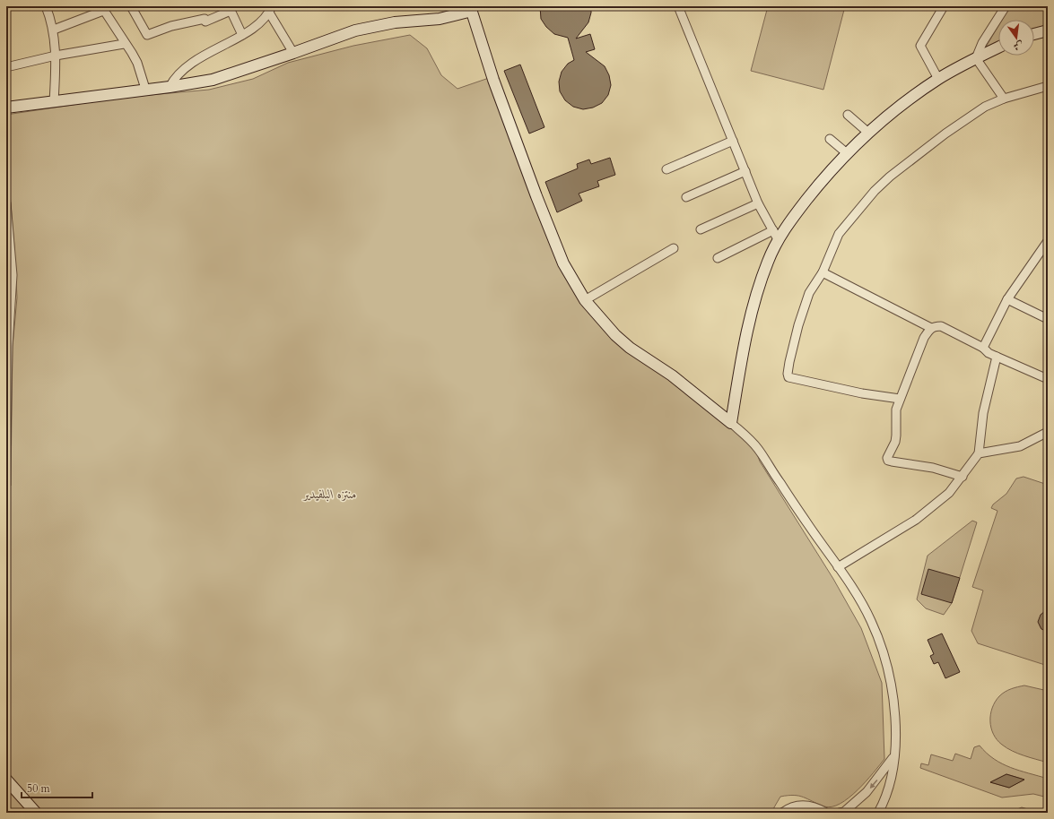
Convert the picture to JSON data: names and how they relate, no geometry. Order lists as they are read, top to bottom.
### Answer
{
  "parks": ["منتزه البلفيدير"],
  "scale_bar": "50 m",
  "north": "bottom"
}
